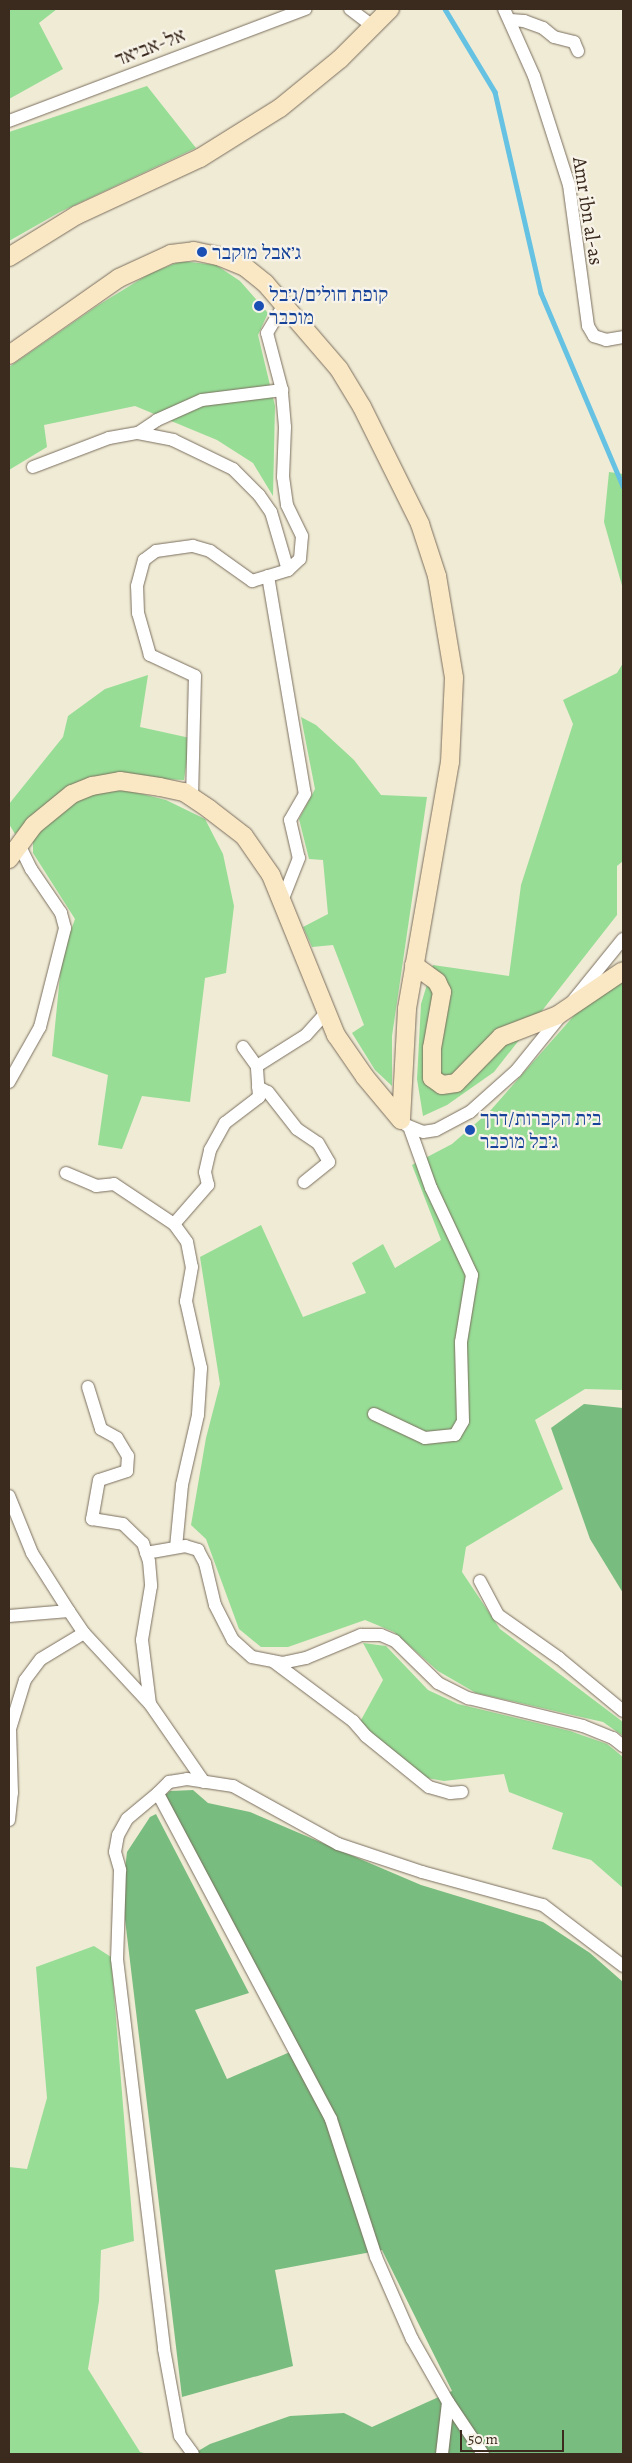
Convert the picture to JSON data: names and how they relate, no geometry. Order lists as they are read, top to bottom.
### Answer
{
  "streets": {
    "street": ["אל-אביאד", "Amr ibn al-as"]
  },
  "places": ["ג׳אבל מוקבר", "קופת חולים/ג׳בל מוכבר", "בית הקברות/דרך ג׳בל מוכבר"],
  "scale_bar": "50 m"
}
